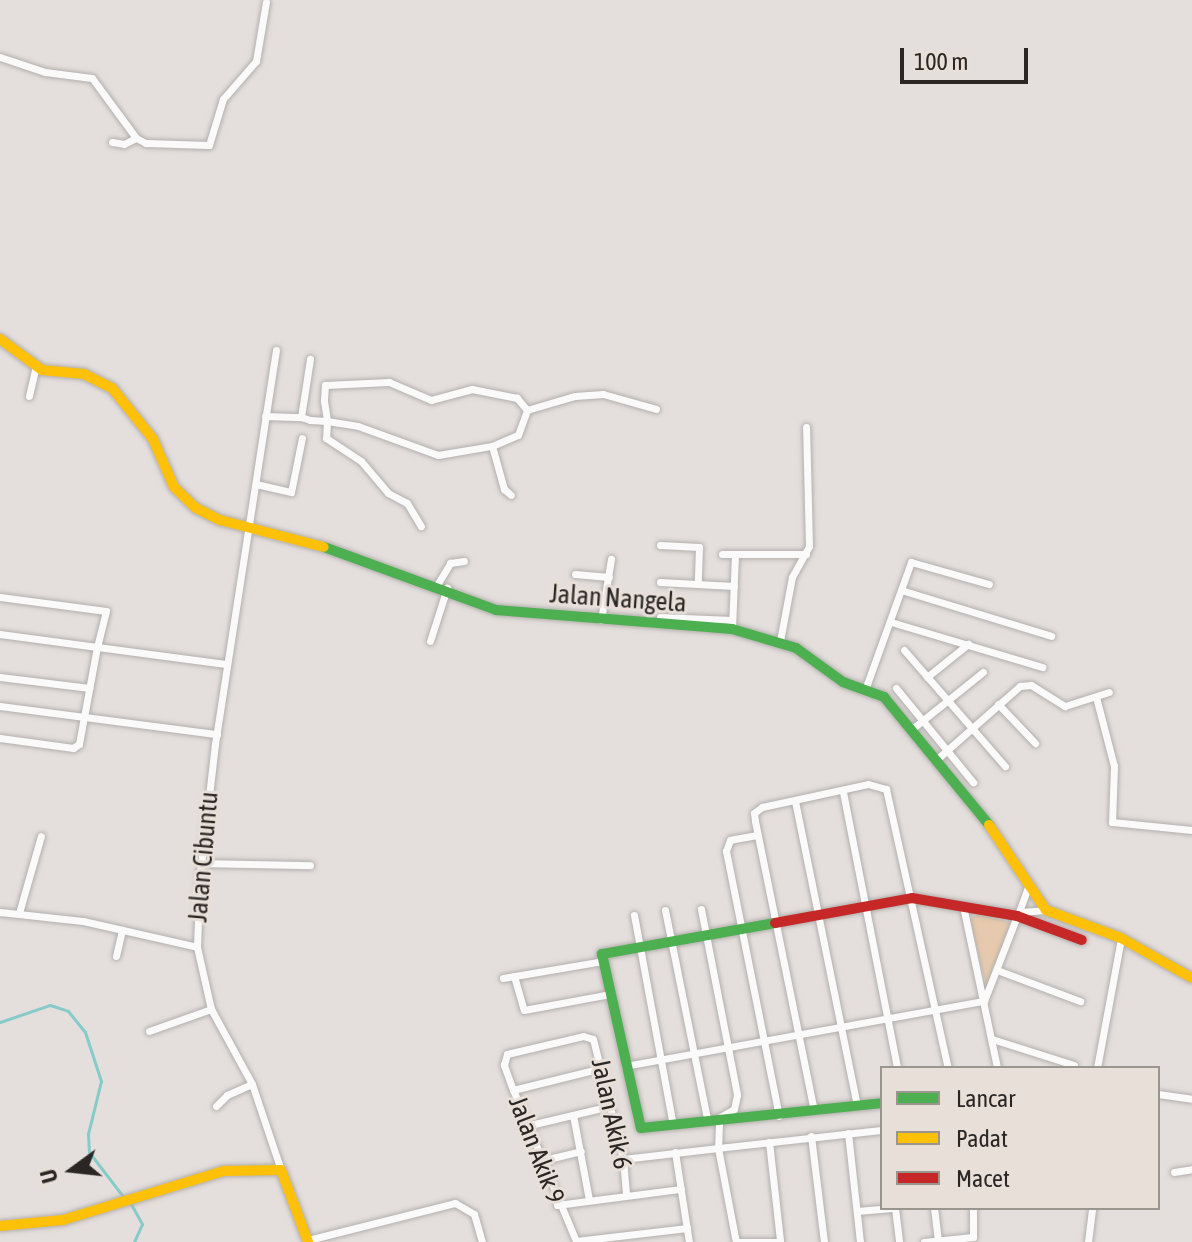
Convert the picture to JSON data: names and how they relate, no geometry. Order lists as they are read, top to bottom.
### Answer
{
  "streets": {
    "main road": ["Jalan Nangela"],
    "street": ["Jalan Cibuntu", "Jalan Akik 6", "Jalan Akik 9"]
  },
  "crossings": [
    ["Jalan Nangela", "Jalan Cibuntu"],
    ["Jalan Akik 6", "Jalan Akik 9"]
  ],
  "legend": ["Lancar", "Padat", "Macet"],
  "scale_bar": "100 m",
  "north": "left"
}
